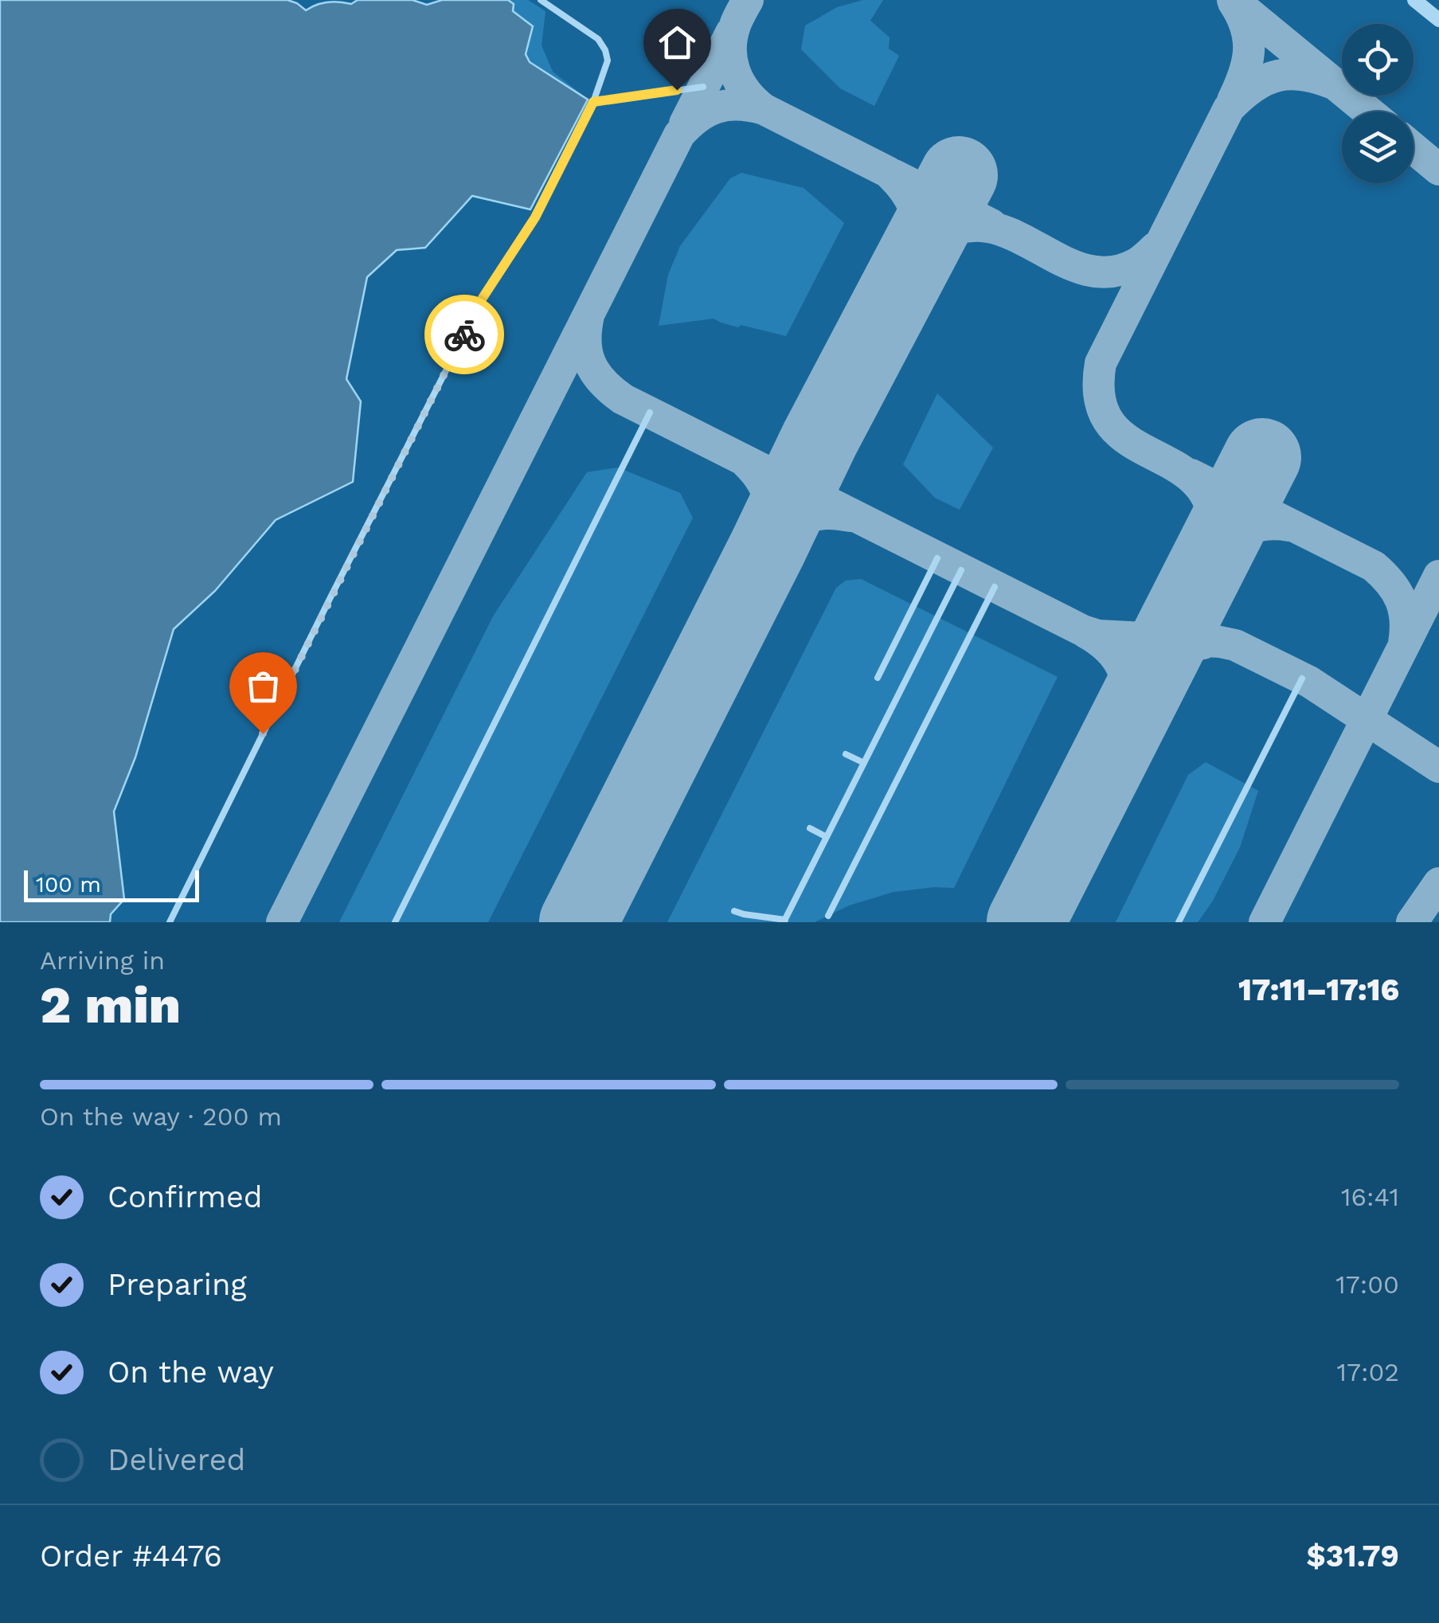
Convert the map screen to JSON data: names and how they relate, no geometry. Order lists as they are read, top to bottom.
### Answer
{
  "scale_bar": "100 m",
  "page": {
    "scale": "100 m",
    "heading": ["2 min", "Arriving in", "17:11–17:16"],
    "panel": ["Order #4476", "$31.79"],
    "bar": "On the way · 200 m",
    "list": [
      ["Confirmed", "16:41"],
      ["Preparing", "17:00"],
      ["On the way", "17:02"],
      "Delivered"
    ]
  }
}
